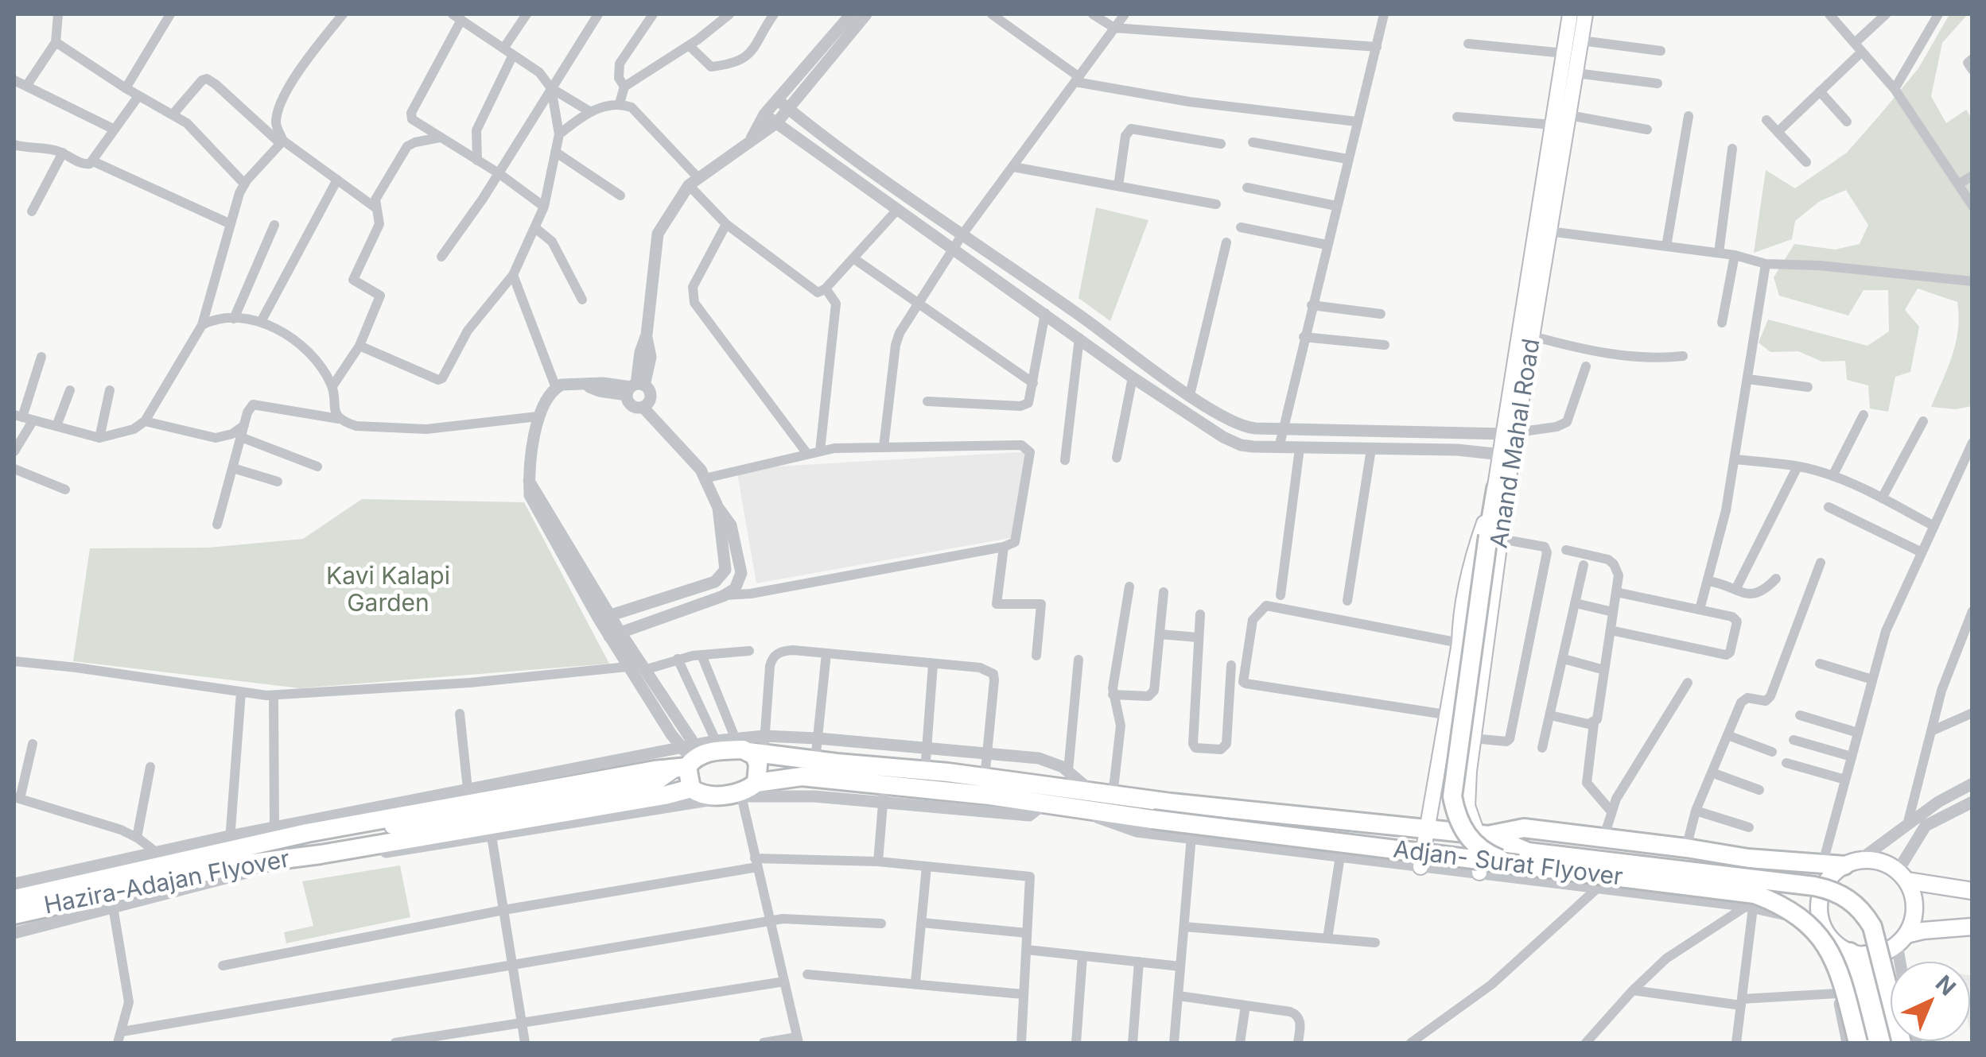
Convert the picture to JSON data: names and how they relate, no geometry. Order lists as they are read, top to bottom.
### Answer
{
  "streets": {
    "highway": ["Adjan- Surat Flyover", "Hazira-Adajan Flyover"],
    "main road": ["Anand Mahal Road"]
  },
  "crossings": [
    ["Anand Mahal Road", "Adjan- Surat Flyover"],
    ["Adjan- Surat Flyover", "Hazira-Adajan Flyover"]
  ],
  "parks": ["Kavi Kalapi Garden"],
  "north": "top right"
}
